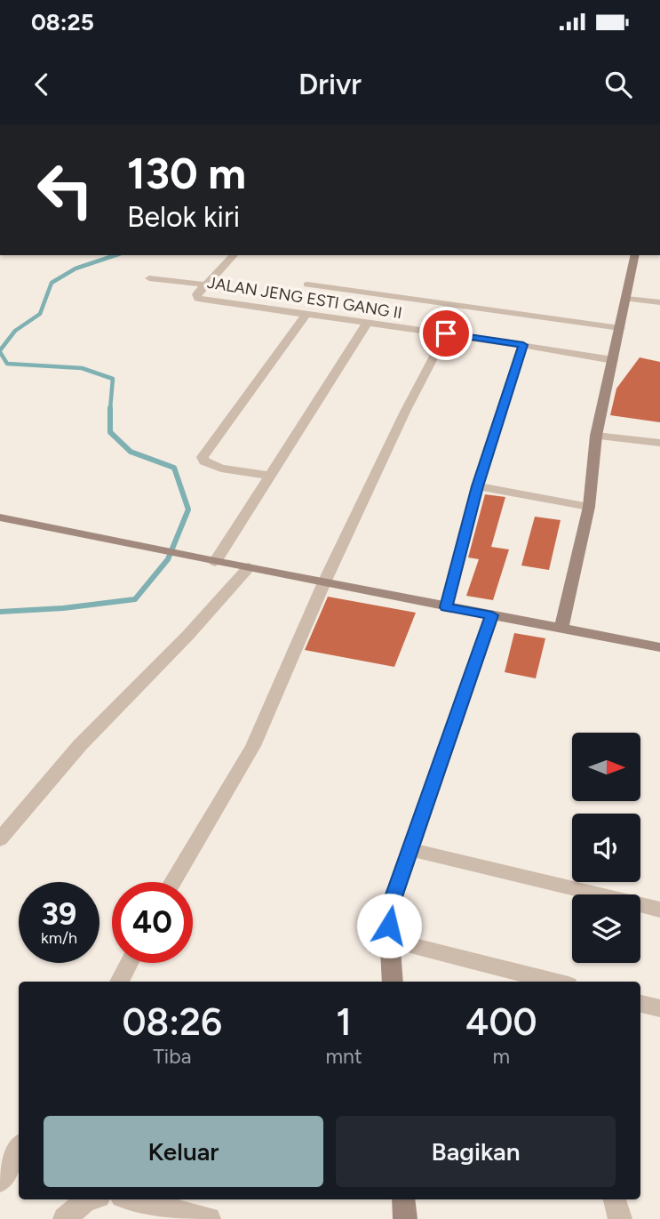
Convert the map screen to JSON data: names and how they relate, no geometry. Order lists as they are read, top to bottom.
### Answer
{
  "streets": {
    "street": ["JALAN JENG ESTI GANG II"]
  },
  "north": "right",
  "page": {
    "status": "08:25",
    "header": "Drivr",
    "turn": ["130 m", "Belok kiri"],
    "speed": "39 km/h",
    "limit": "40",
    "eta": [
      "08:26",
      "Tiba",
      "1",
      "mnt",
      "400",
      "m"
    ],
    "buttons": ["Keluar", "Bagikan"]
  }
}
